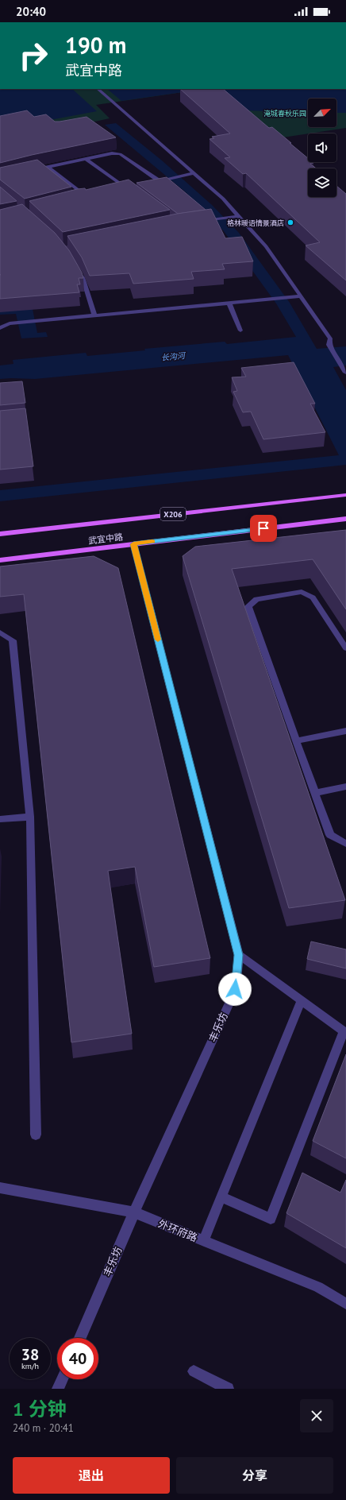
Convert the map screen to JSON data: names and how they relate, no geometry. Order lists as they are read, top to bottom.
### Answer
{
  "streets": {
    "main road": ["X206", "武宜中路"],
    "street": ["丰乐坊", "外环府路"]
  },
  "crossings": [
    ["武宜中路", "丰乐坊"],
    ["丰乐坊", "外环府路"]
  ],
  "water": ["长沟河"],
  "parks": ["淹城春秋乐园"],
  "places": ["格林暖语情景酒店"],
  "north": "top right",
  "page": {
    "status": "20:40",
    "turn": ["190 m", "武宜中路"],
    "speed": "38 km/h",
    "limit": "40",
    "heading": ["1 分钟", "240 m · 20:41"],
    "buttons": ["退出", "分享"]
  }
}
